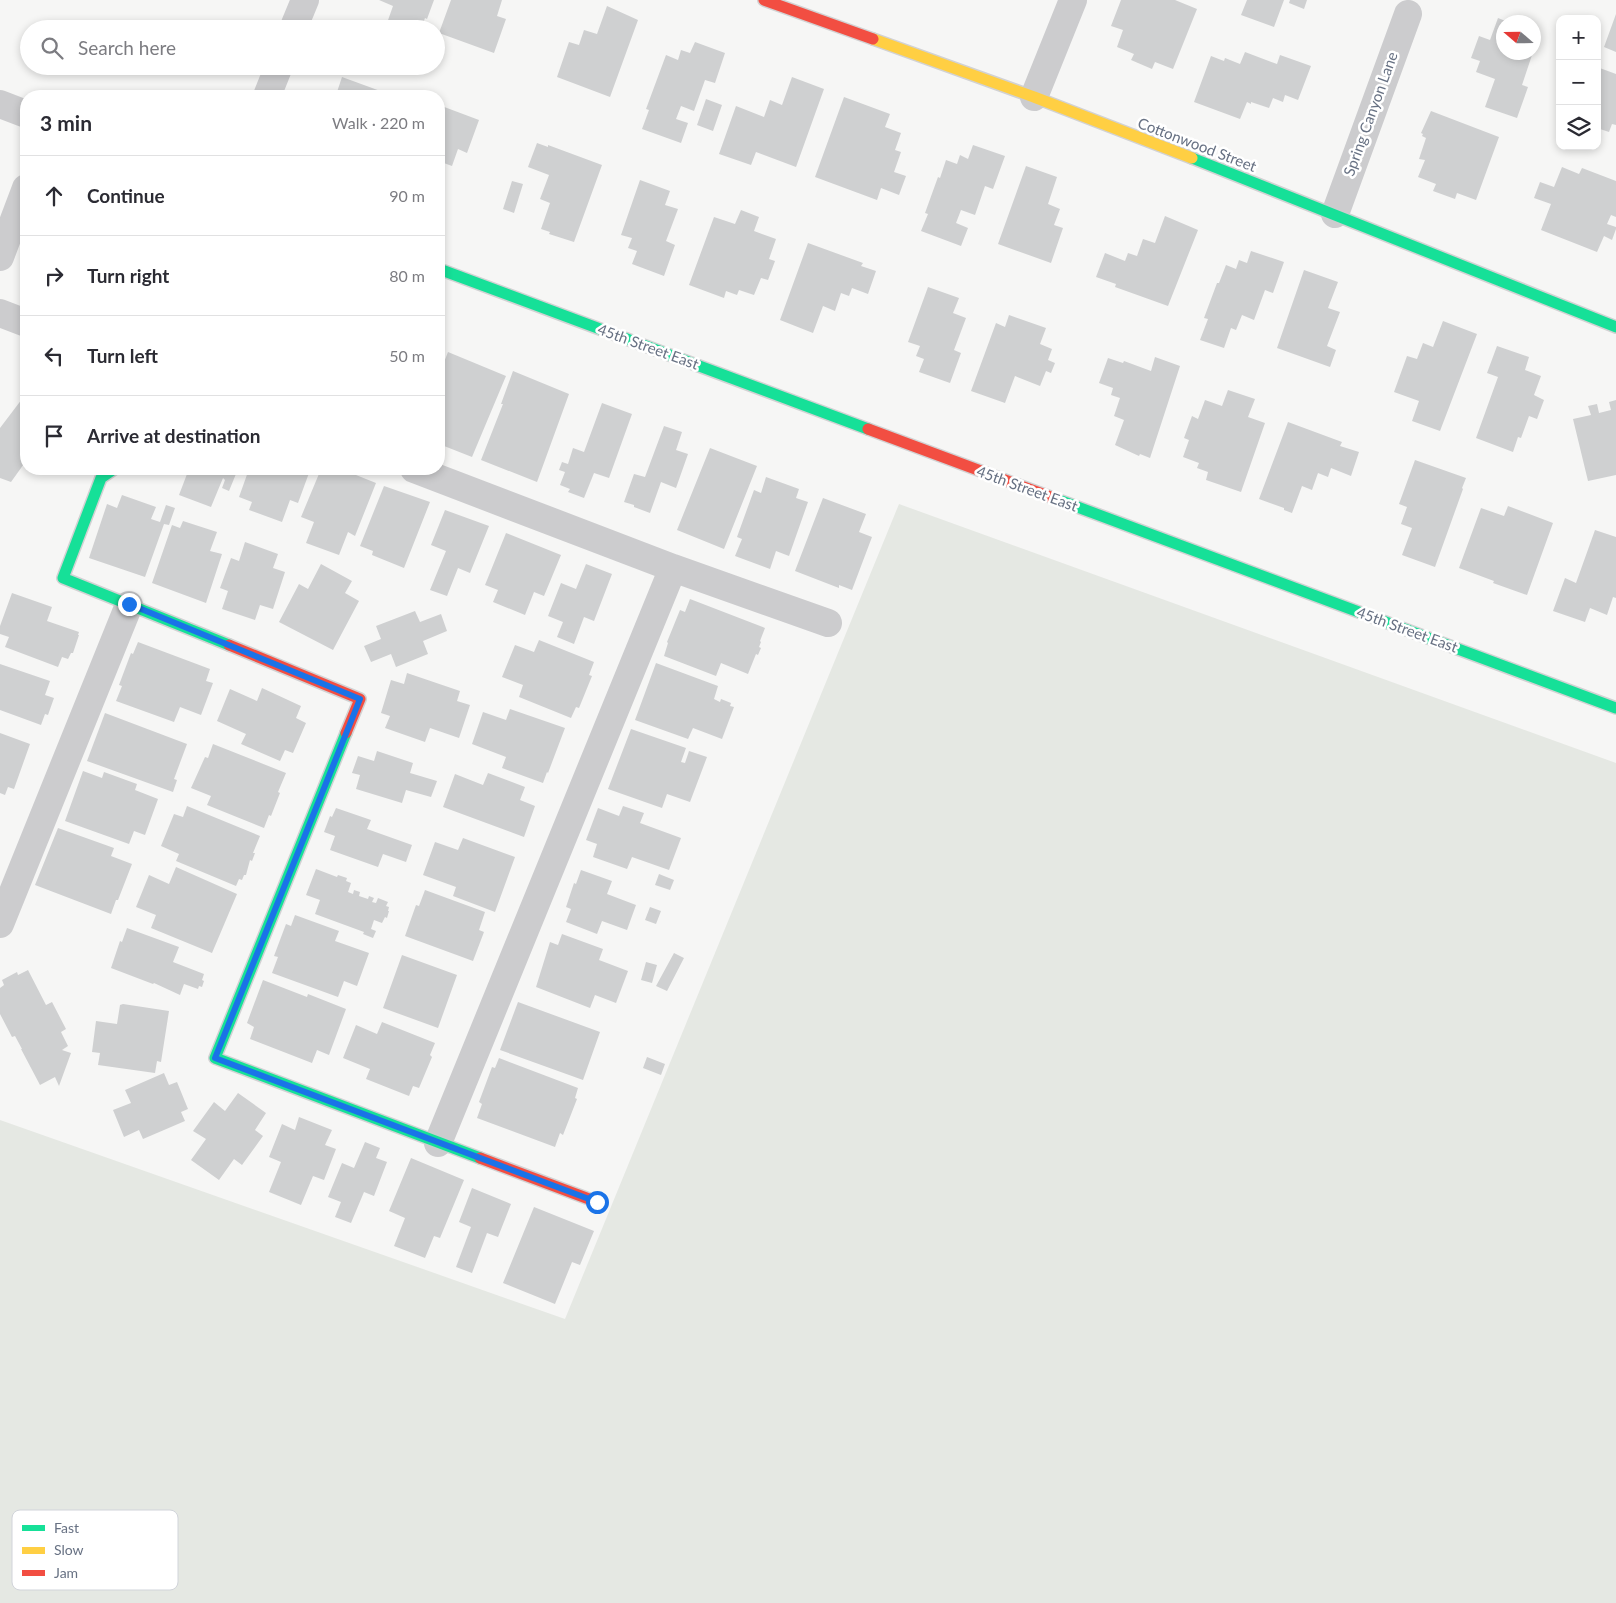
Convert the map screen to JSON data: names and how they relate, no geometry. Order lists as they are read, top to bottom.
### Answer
{
  "streets": {
    "street": ["Spring Canyon Lane", "Cottonwood Street", "45th Street East"]
  },
  "crossings": [
    ["Spring Canyon Lane", "Cottonwood Street"]
  ],
  "legend": ["Fast", "Slow", "Jam"],
  "north": "left",
  "page": {
    "map_buttons": ["+", "−"],
    "search": "Search here",
    "heading": ["3 min", "Walk · 220 m"],
    "list": [
      ["Continue", "90 m"],
      ["Turn right", "80 m"],
      ["Turn left", "50 m"],
      "Arrive at destination"
    ]
  }
}
